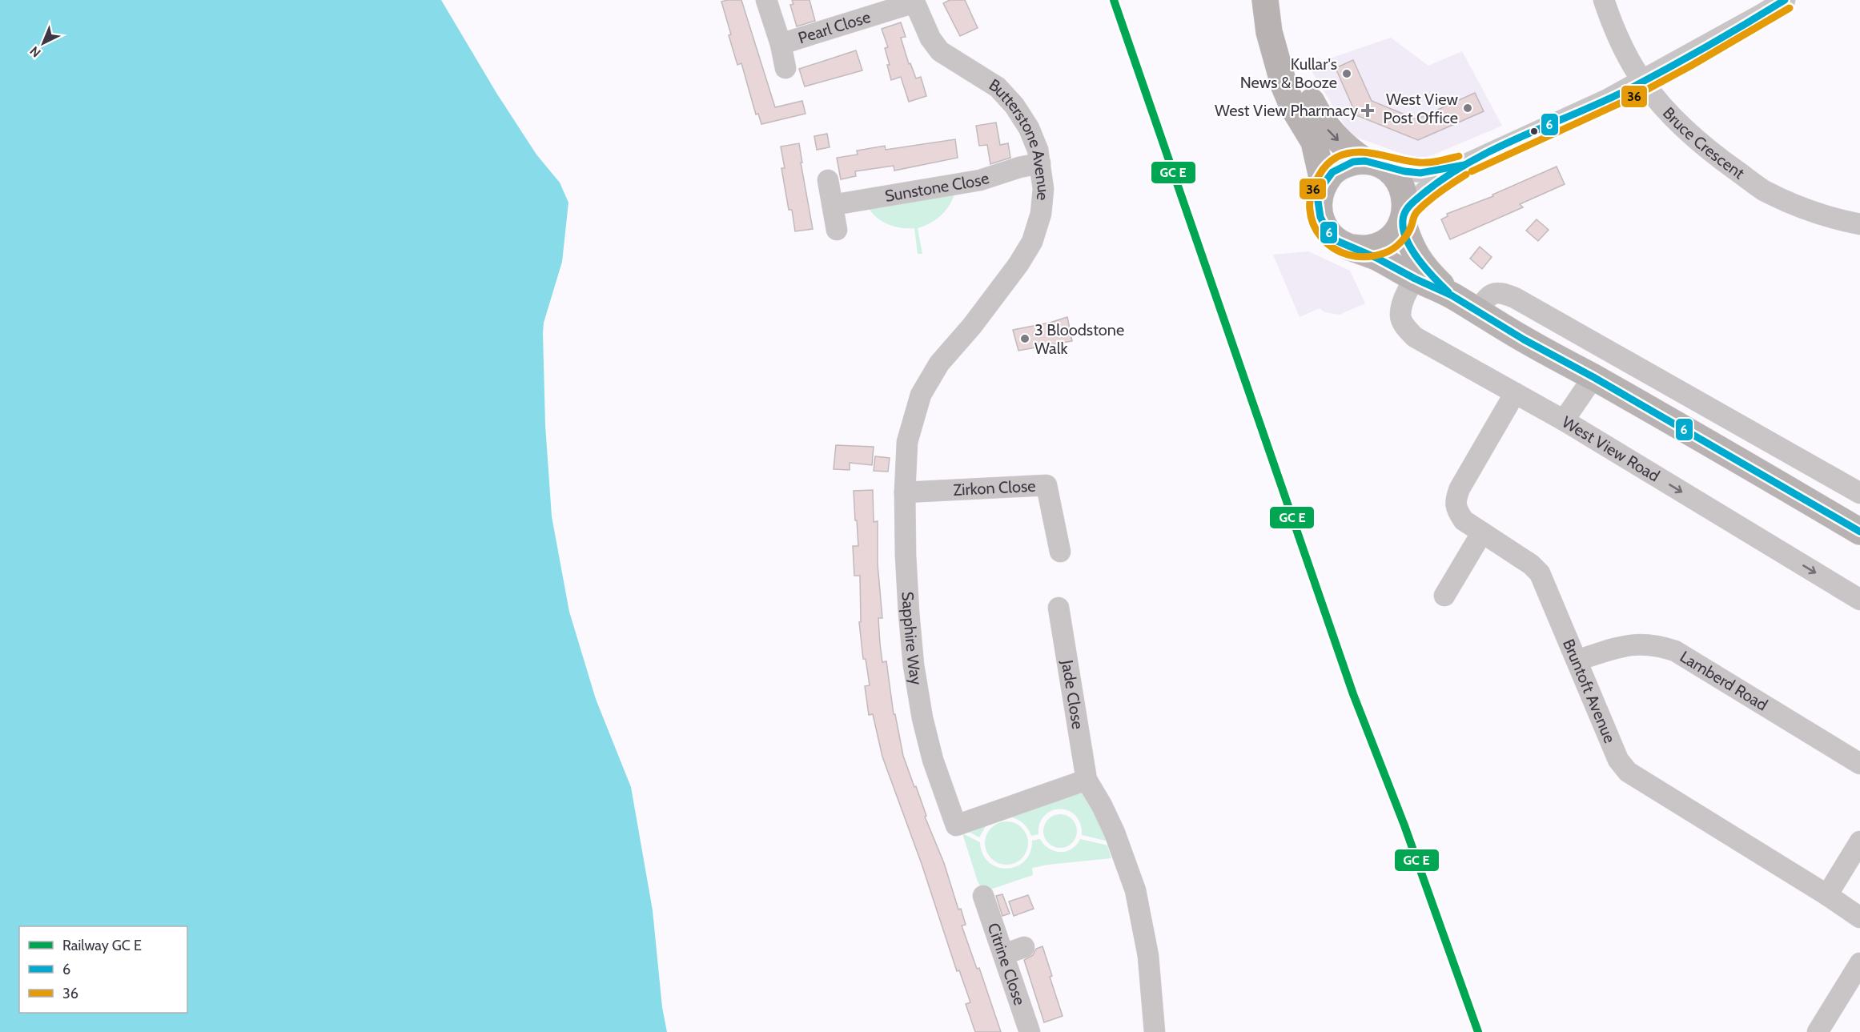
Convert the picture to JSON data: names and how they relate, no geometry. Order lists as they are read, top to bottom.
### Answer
{
  "streets": {
    "street": [
      "Pearl Close",
      "Bruce Crescent",
      "Butterstone Avenue",
      "Sunstone Close",
      "West View Road",
      "Zirkon Close",
      "Sapphire Way",
      "Lamberd Road",
      "Bruntoft Avenue",
      "Jade Close",
      "Citrine Close"
    ]
  },
  "crossings": [
    ["Pearl Close", "Butterstone Avenue"],
    ["Butterstone Avenue", "Sunstone Close"],
    ["Butterstone Avenue", "Sapphire Way"],
    ["West View Road", "Bruntoft Avenue"],
    ["Zirkon Close", "Sapphire Way"],
    ["Sapphire Way", "Jade Close"],
    ["Lamberd Road", "Bruntoft Avenue"]
  ],
  "places": {
    "other": ["Kullar's News & Booze", "West View Post Office", "3 Bloodstone Walk"],
    "health": ["West View Pharmacy"]
  },
  "lines": ["transit line 6", "transit line 36"],
  "legend": ["Railway GC E", "6", "36"],
  "north": "bottom left"
}
